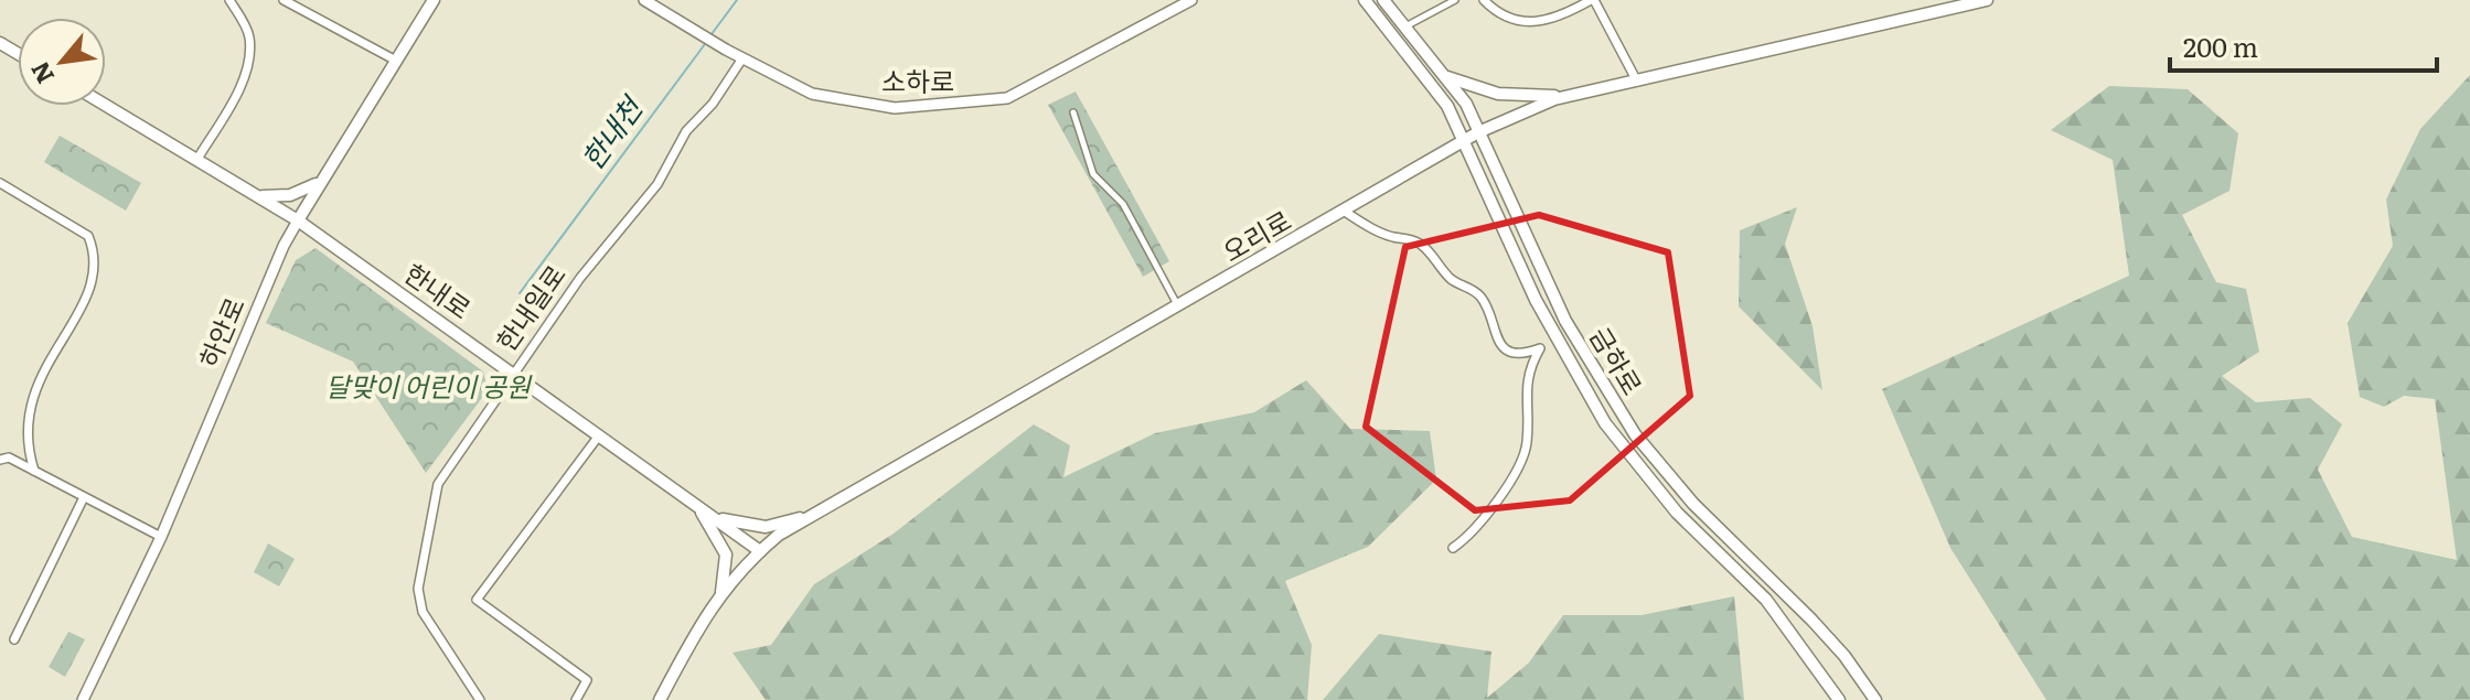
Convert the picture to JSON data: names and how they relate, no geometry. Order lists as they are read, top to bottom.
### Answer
{
  "streets": {
    "main road": [
      "오리로",
      "한내로",
      "하안로",
      "금하로"
    ],
    "street": ["소하로", "한내일로"]
  },
  "crossings": [
    ["소하로", "한내일로"],
    ["오리로", "한내로"],
    ["오리로", "금하로"],
    ["한내로", "한내일로"],
    ["한내로", "하안로"]
  ],
  "water": ["한내천"],
  "parks": ["달맞이 어린이 공원"],
  "scale_bar": "200 m",
  "north": "bottom left"
}
